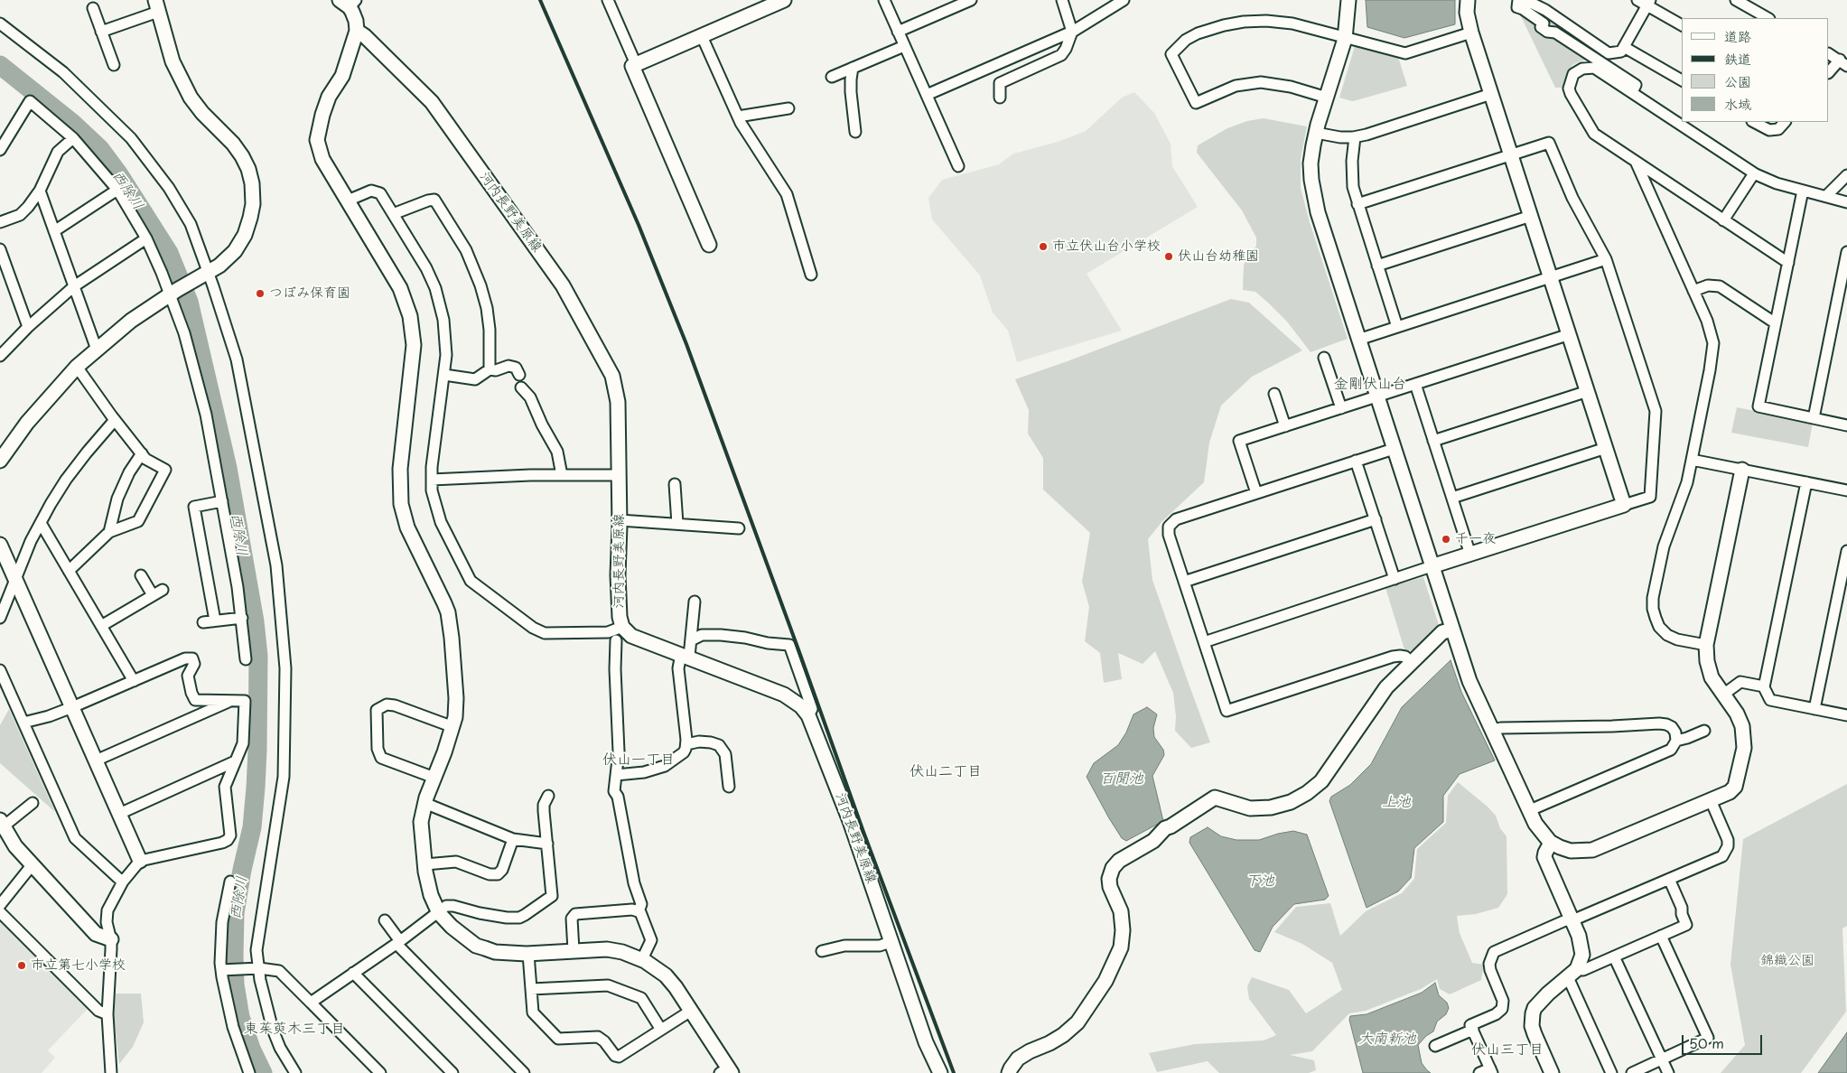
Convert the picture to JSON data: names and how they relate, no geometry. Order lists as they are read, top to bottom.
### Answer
{
  "streets": {
    "street": ["河内長野美原線"]
  },
  "districts": [
    "金剛伏山台",
    "伏山一丁目",
    "伏山二丁目",
    "東茱萸木三丁目",
    "伏山三丁目"
  ],
  "water": [
    "西除川",
    "百聞池",
    "上池",
    "下池",
    "大南新池"
  ],
  "parks": ["錦織公園"],
  "places": [
    "市立伏山台小学校",
    "伏山台幼稚園",
    "つぼみ保育園",
    "千一夜",
    "市立第七小学校"
  ],
  "legend": [
    "道路",
    "鉄道",
    "公園",
    "水域"
  ],
  "scale_bar": "50 m"
}
